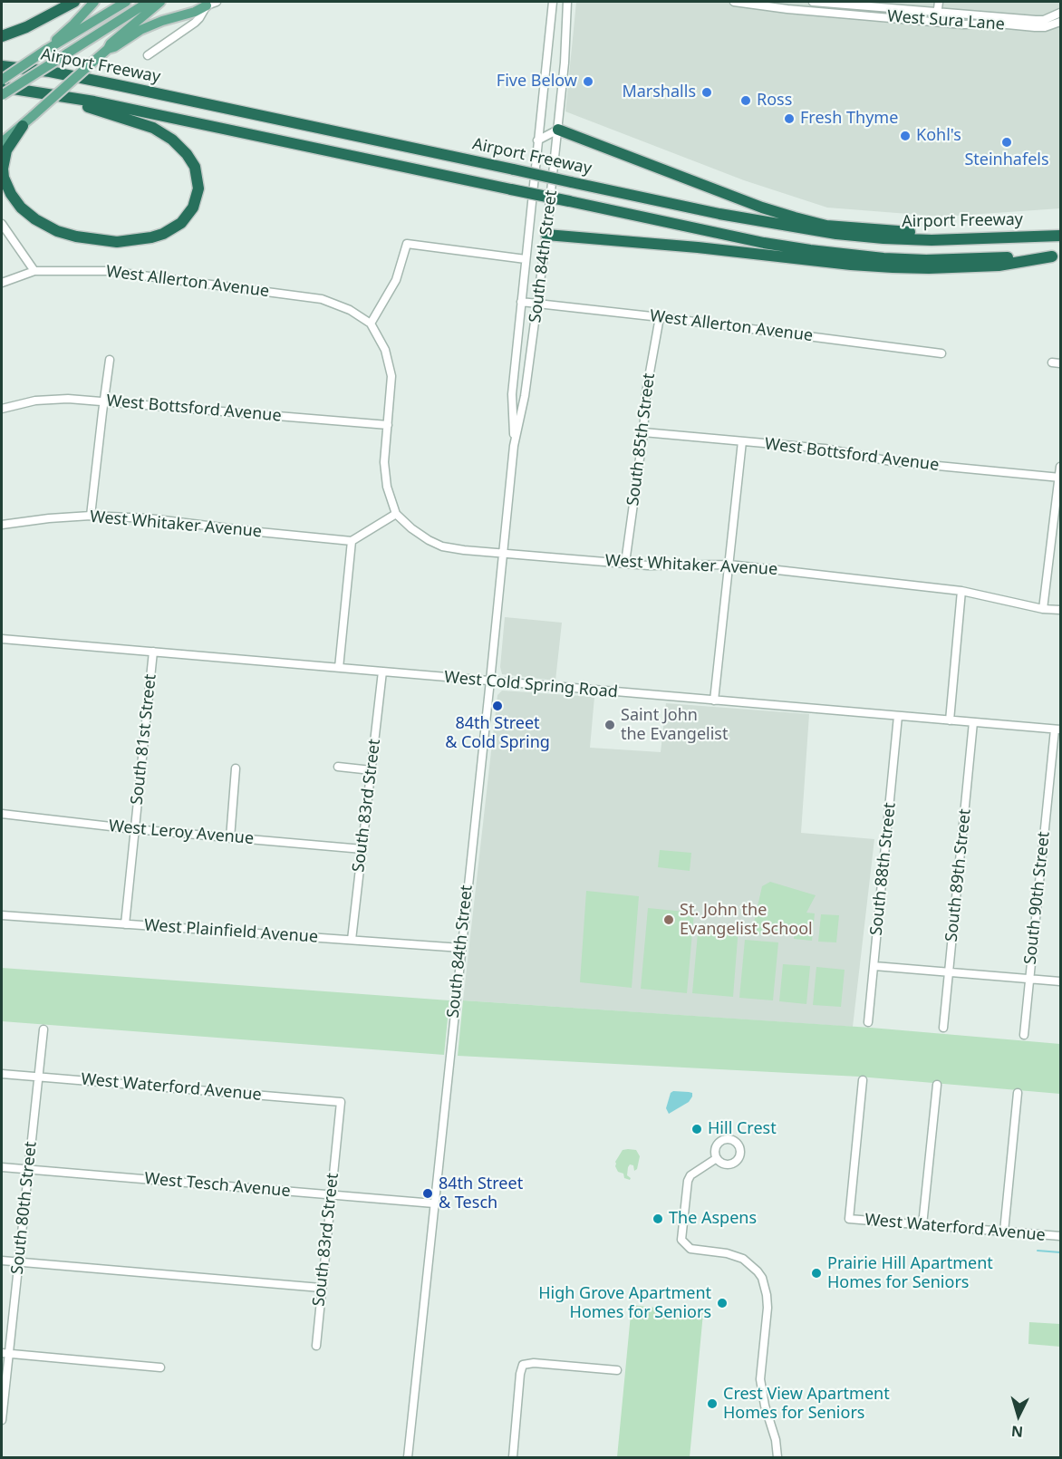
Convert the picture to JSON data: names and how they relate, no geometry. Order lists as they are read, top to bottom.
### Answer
{
  "streets": {
    "highway": ["Airport Freeway"],
    "street": [
      "West Sura Lane",
      "South 84th Street",
      "West Allerton Avenue",
      "West Bottsford Avenue",
      "South 85th Street",
      "West Whitaker Avenue",
      "West Cold Spring Road",
      "South 81st Street",
      "South 83rd Street",
      "West Leroy Avenue",
      "South 88th Street",
      "South 89th Street",
      "South 90th Street",
      "West Plainfield Avenue",
      "West Waterford Avenue",
      "West Tesch Avenue",
      "South 80th Street"
    ]
  },
  "crossings": [
    ["South 84th Street", "West Allerton Avenue"],
    ["South 84th Street", "West Whitaker Avenue"],
    ["South 84th Street", "West Cold Spring Road"],
    ["South 84th Street", "West Plainfield Avenue"],
    ["South 84th Street", "West Tesch Avenue"],
    ["West Allerton Avenue", "South 85th Street"],
    ["West Bottsford Avenue", "South 85th Street"],
    ["South 85th Street", "West Whitaker Avenue"],
    ["West Cold Spring Road", "South 81st Street"],
    ["West Cold Spring Road", "South 83rd Street"],
    ["West Cold Spring Road", "South 88th Street"],
    ["West Cold Spring Road", "South 89th Street"],
    ["West Cold Spring Road", "South 90th Street"],
    ["South 81st Street", "West Leroy Avenue"],
    ["South 81st Street", "West Plainfield Avenue"],
    ["South 83rd Street", "West Leroy Avenue"],
    ["South 83rd Street", "West Plainfield Avenue"],
    ["South 83rd Street", "West Waterford Avenue"],
    ["South 83rd Street", "West Tesch Avenue"],
    ["West Waterford Avenue", "South 80th Street"],
    ["West Tesch Avenue", "South 80th Street"]
  ],
  "places": [
    "Five Below",
    "Marshalls",
    "Ross",
    "Fresh Thyme",
    "Kohl's",
    "Steinhafels",
    "84th Street & Cold Spring",
    "Saint John the Evangelist",
    "St. John the Evangelist School",
    "Hill Crest",
    "84th Street & Tesch",
    "The Aspens",
    "Prairie Hill Apartment Homes for Seniors",
    "High Grove Apartment Homes for Seniors",
    "Crest View Apartment Homes for Seniors"
  ],
  "north": "bottom"
}
